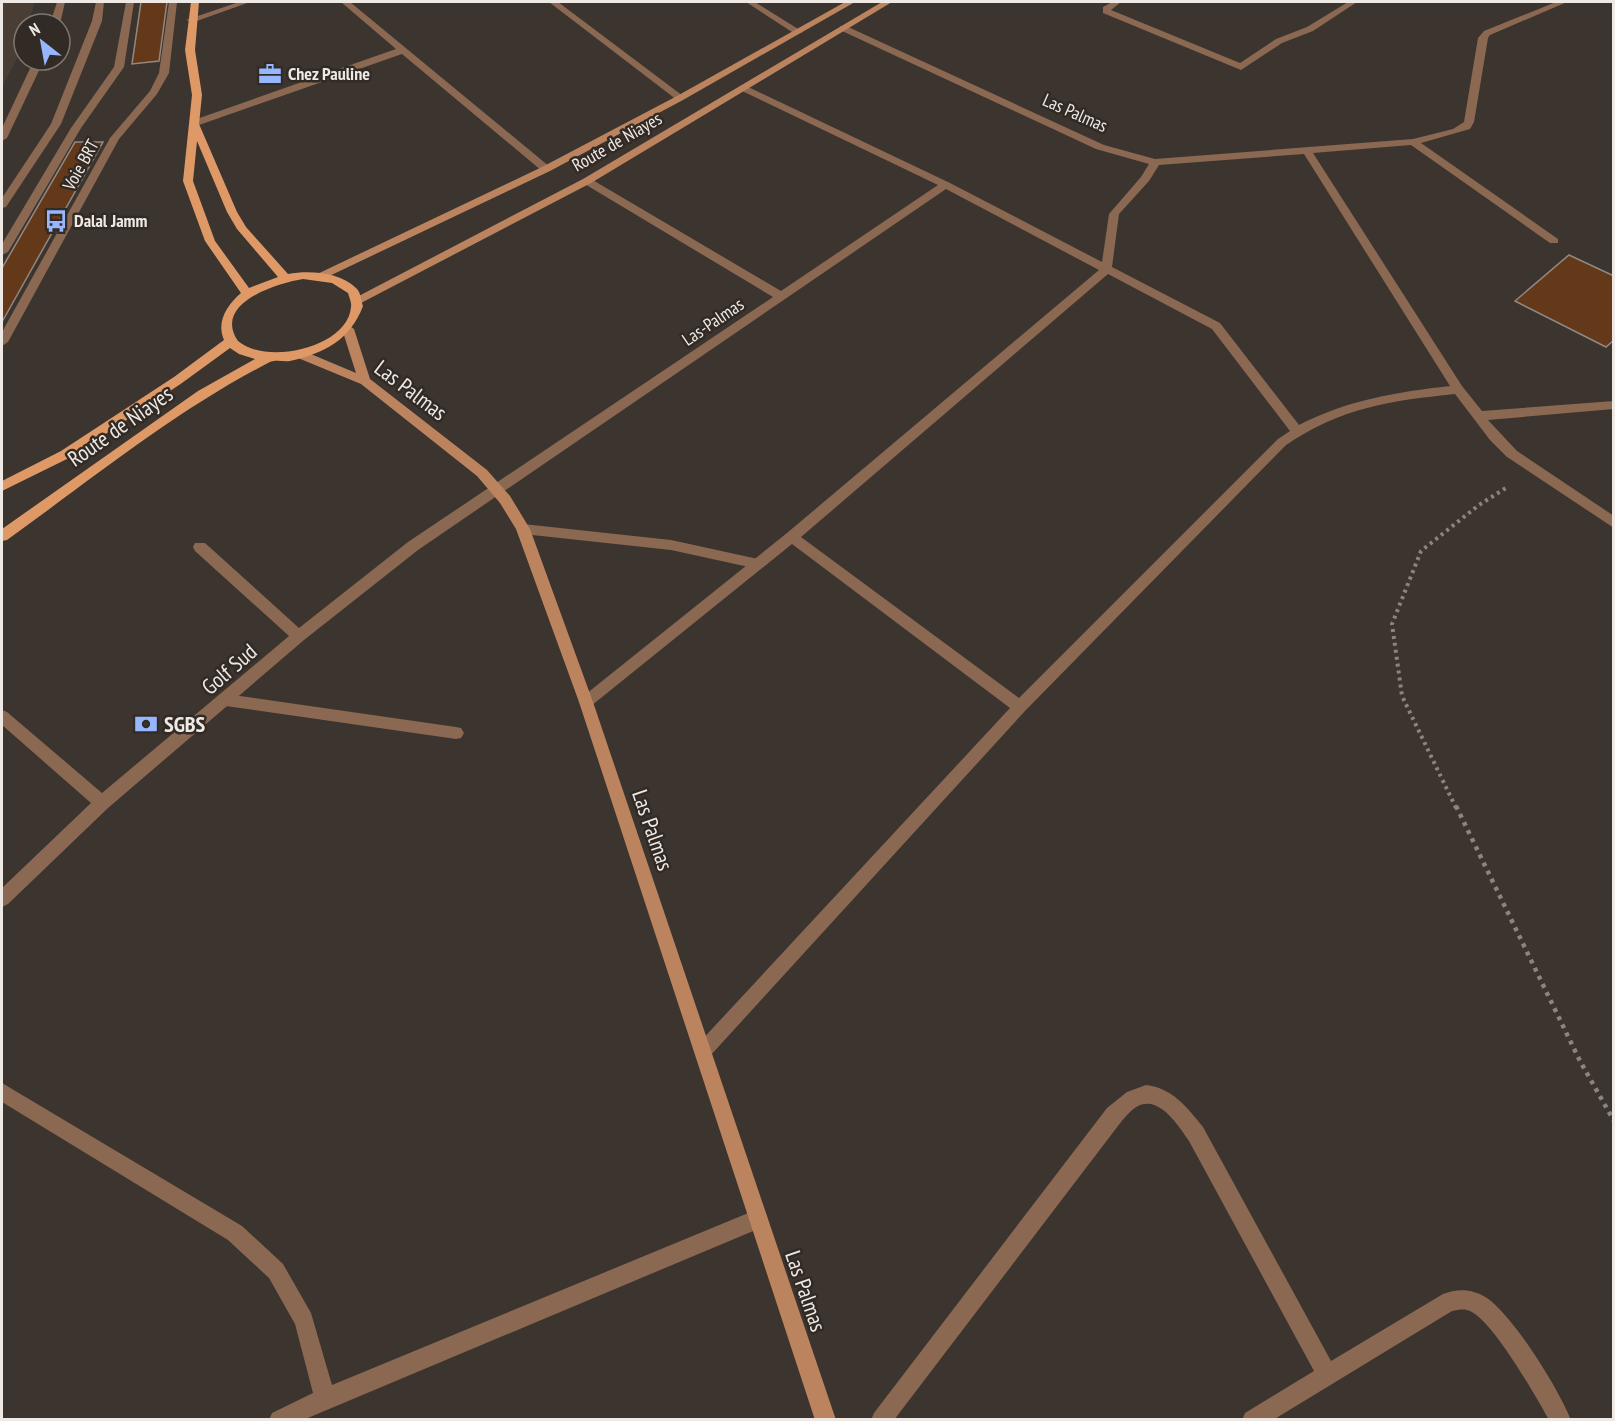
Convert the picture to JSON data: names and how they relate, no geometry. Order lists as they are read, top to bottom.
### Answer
{
  "streets": {
    "main road": ["Las Palmas", "Route de Niayes"],
    "street": ["Voie BRT", "Las-Palmas", "Golf Sud"]
  },
  "crossings": [
    ["Las Palmas", "Route de Niayes"],
    ["Las Palmas", "Las-Palmas"],
    ["Las Palmas", "Golf Sud"],
    ["Las-Palmas", "Golf Sud"]
  ],
  "places": {
    "office": ["Chez Pauline"],
    "bus stop": ["Dalal Jamm"],
    "bank": ["SGBS"]
  },
  "north": "top left"
}
